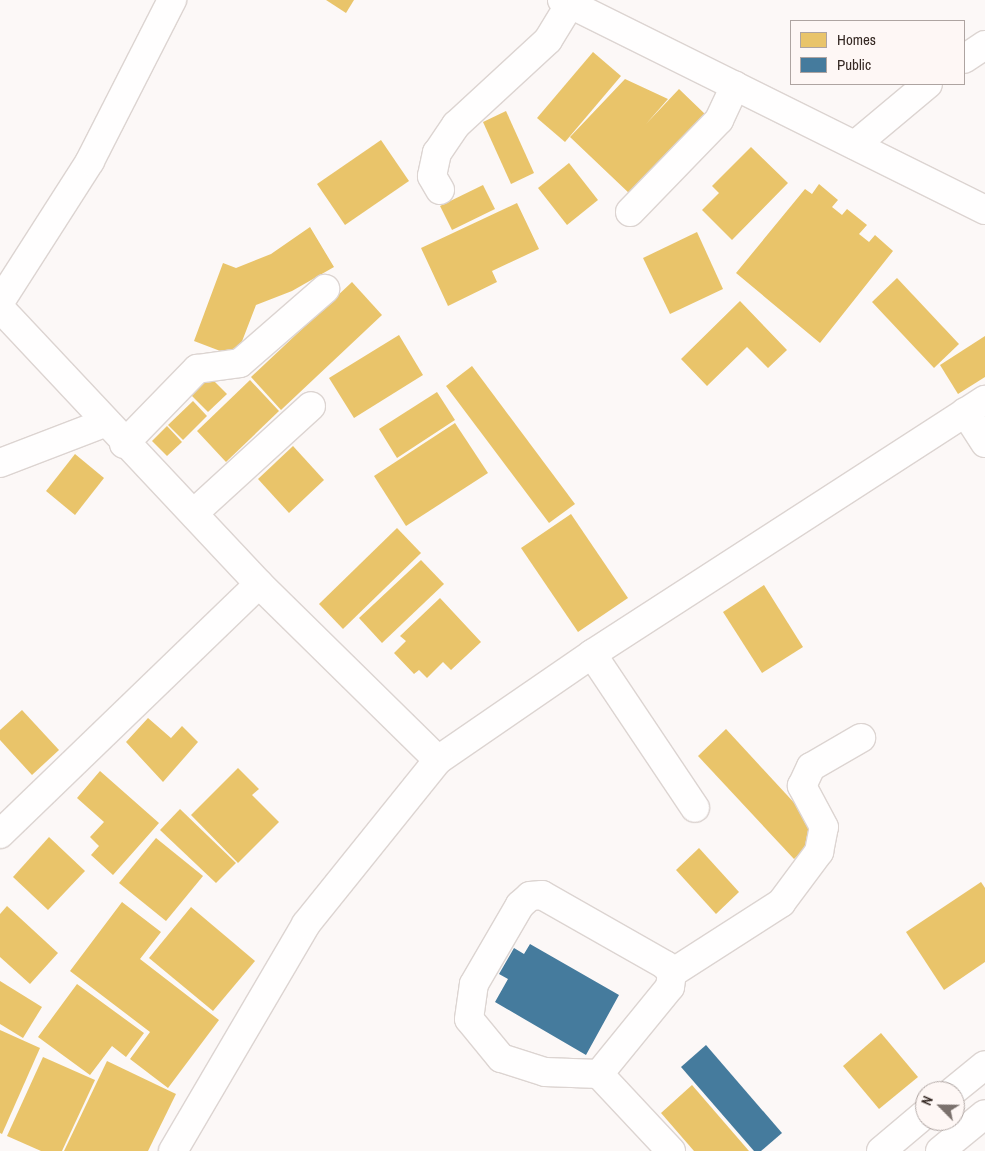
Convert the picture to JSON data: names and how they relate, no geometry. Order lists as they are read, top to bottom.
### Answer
{
  "legend": ["Homes", "Public"],
  "north": "top left"
}
